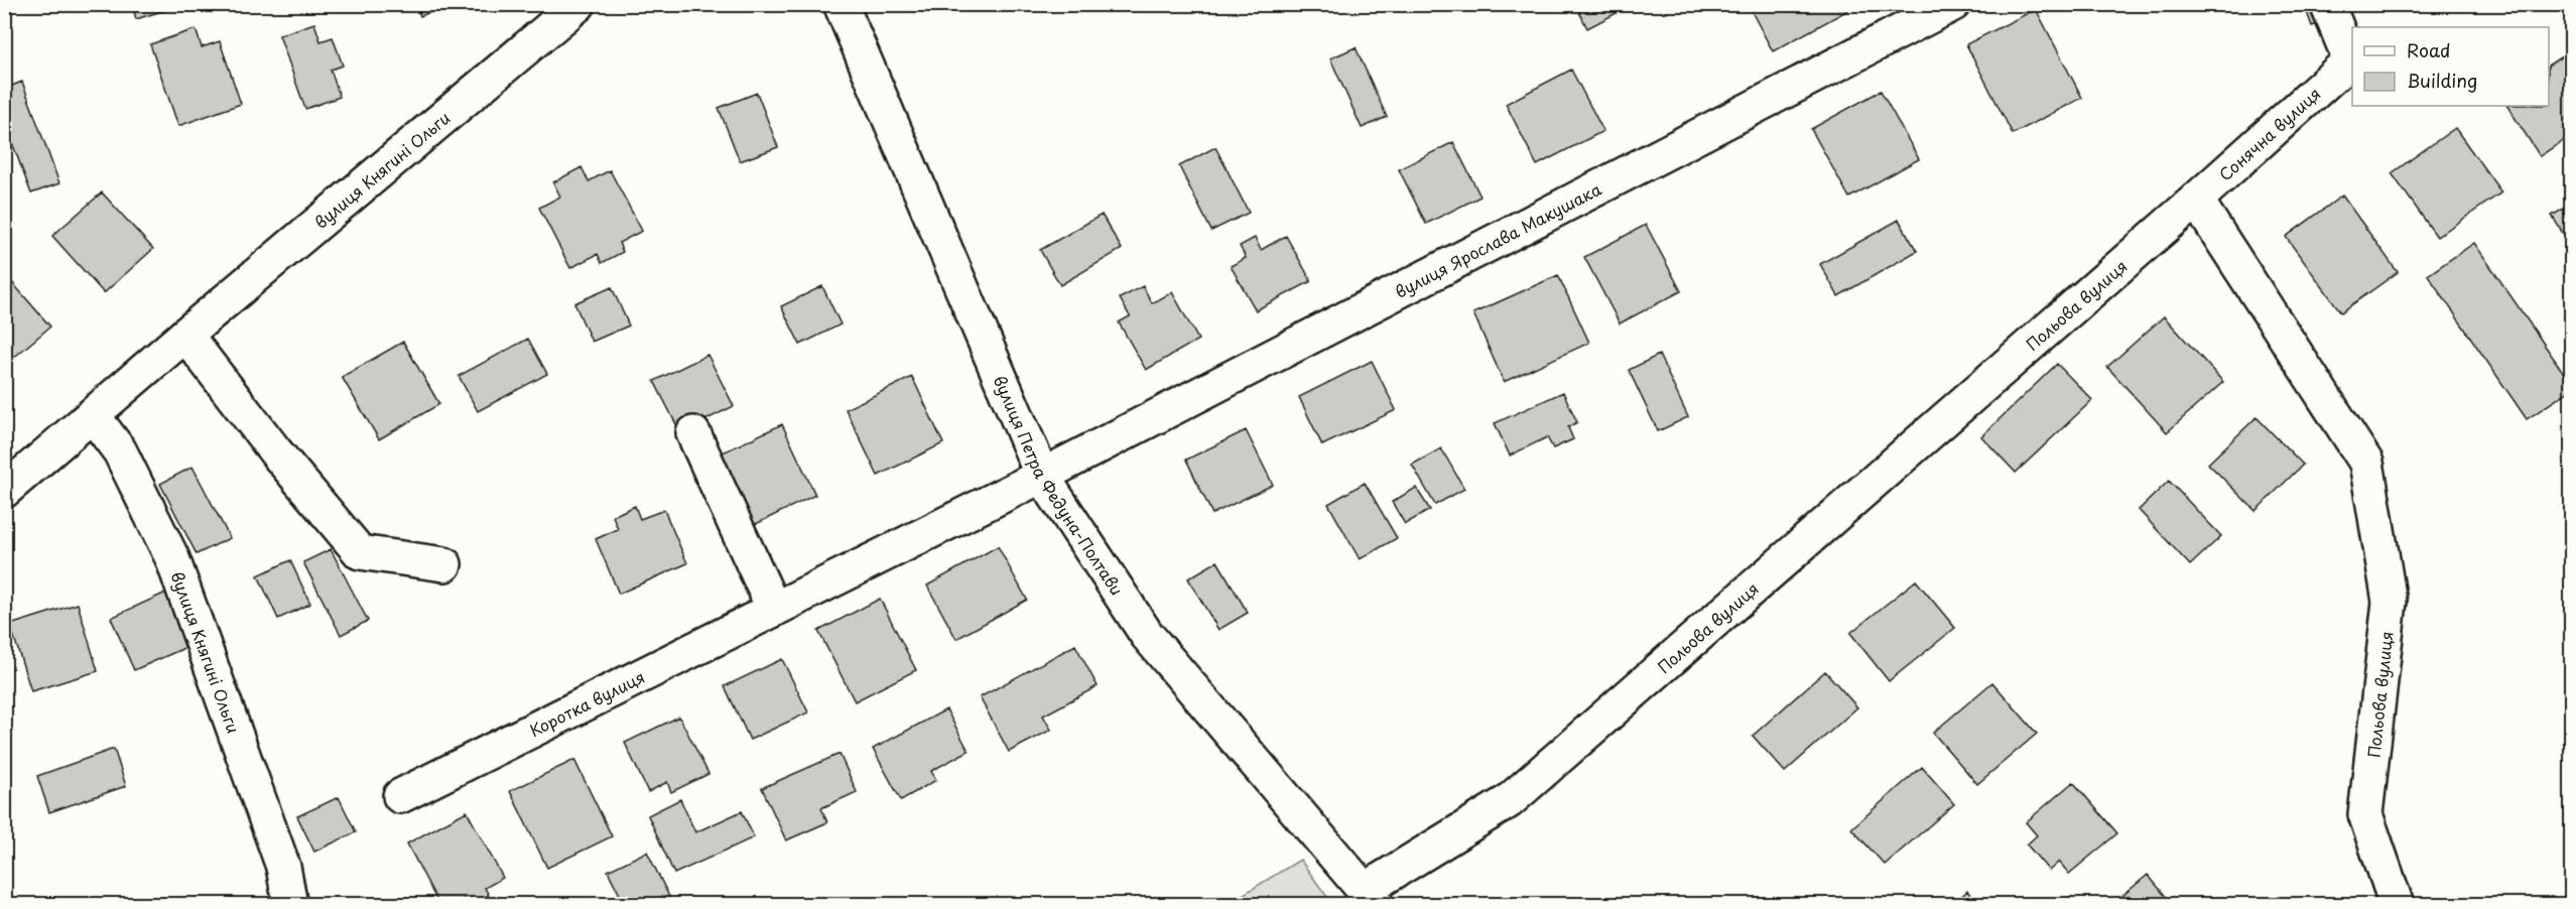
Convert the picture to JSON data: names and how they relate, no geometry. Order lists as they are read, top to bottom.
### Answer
{
  "streets": {
    "street": [
      "Сонячна вулиця",
      "вулиця Княгині Ольги",
      "вулиця Ярослава Макушака",
      "Польова вулиця",
      "вулиця Петра Федуна-Полтави",
      "Коротка вулиця"
    ]
  },
  "crossings": [
    ["Сонячна вулиця", "Польова вулиця"],
    ["вулиця Ярослава Макушака", "вулиця Петра Федуна-Полтави"],
    ["вулиця Ярослава Макушака", "Коротка вулиця"],
    ["Польова вулиця", "вулиця Петра Федуна-Полтави"],
    ["вулиця Петра Федуна-Полтави", "Коротка вулиця"]
  ],
  "legend": ["Road", "Building"]
}
